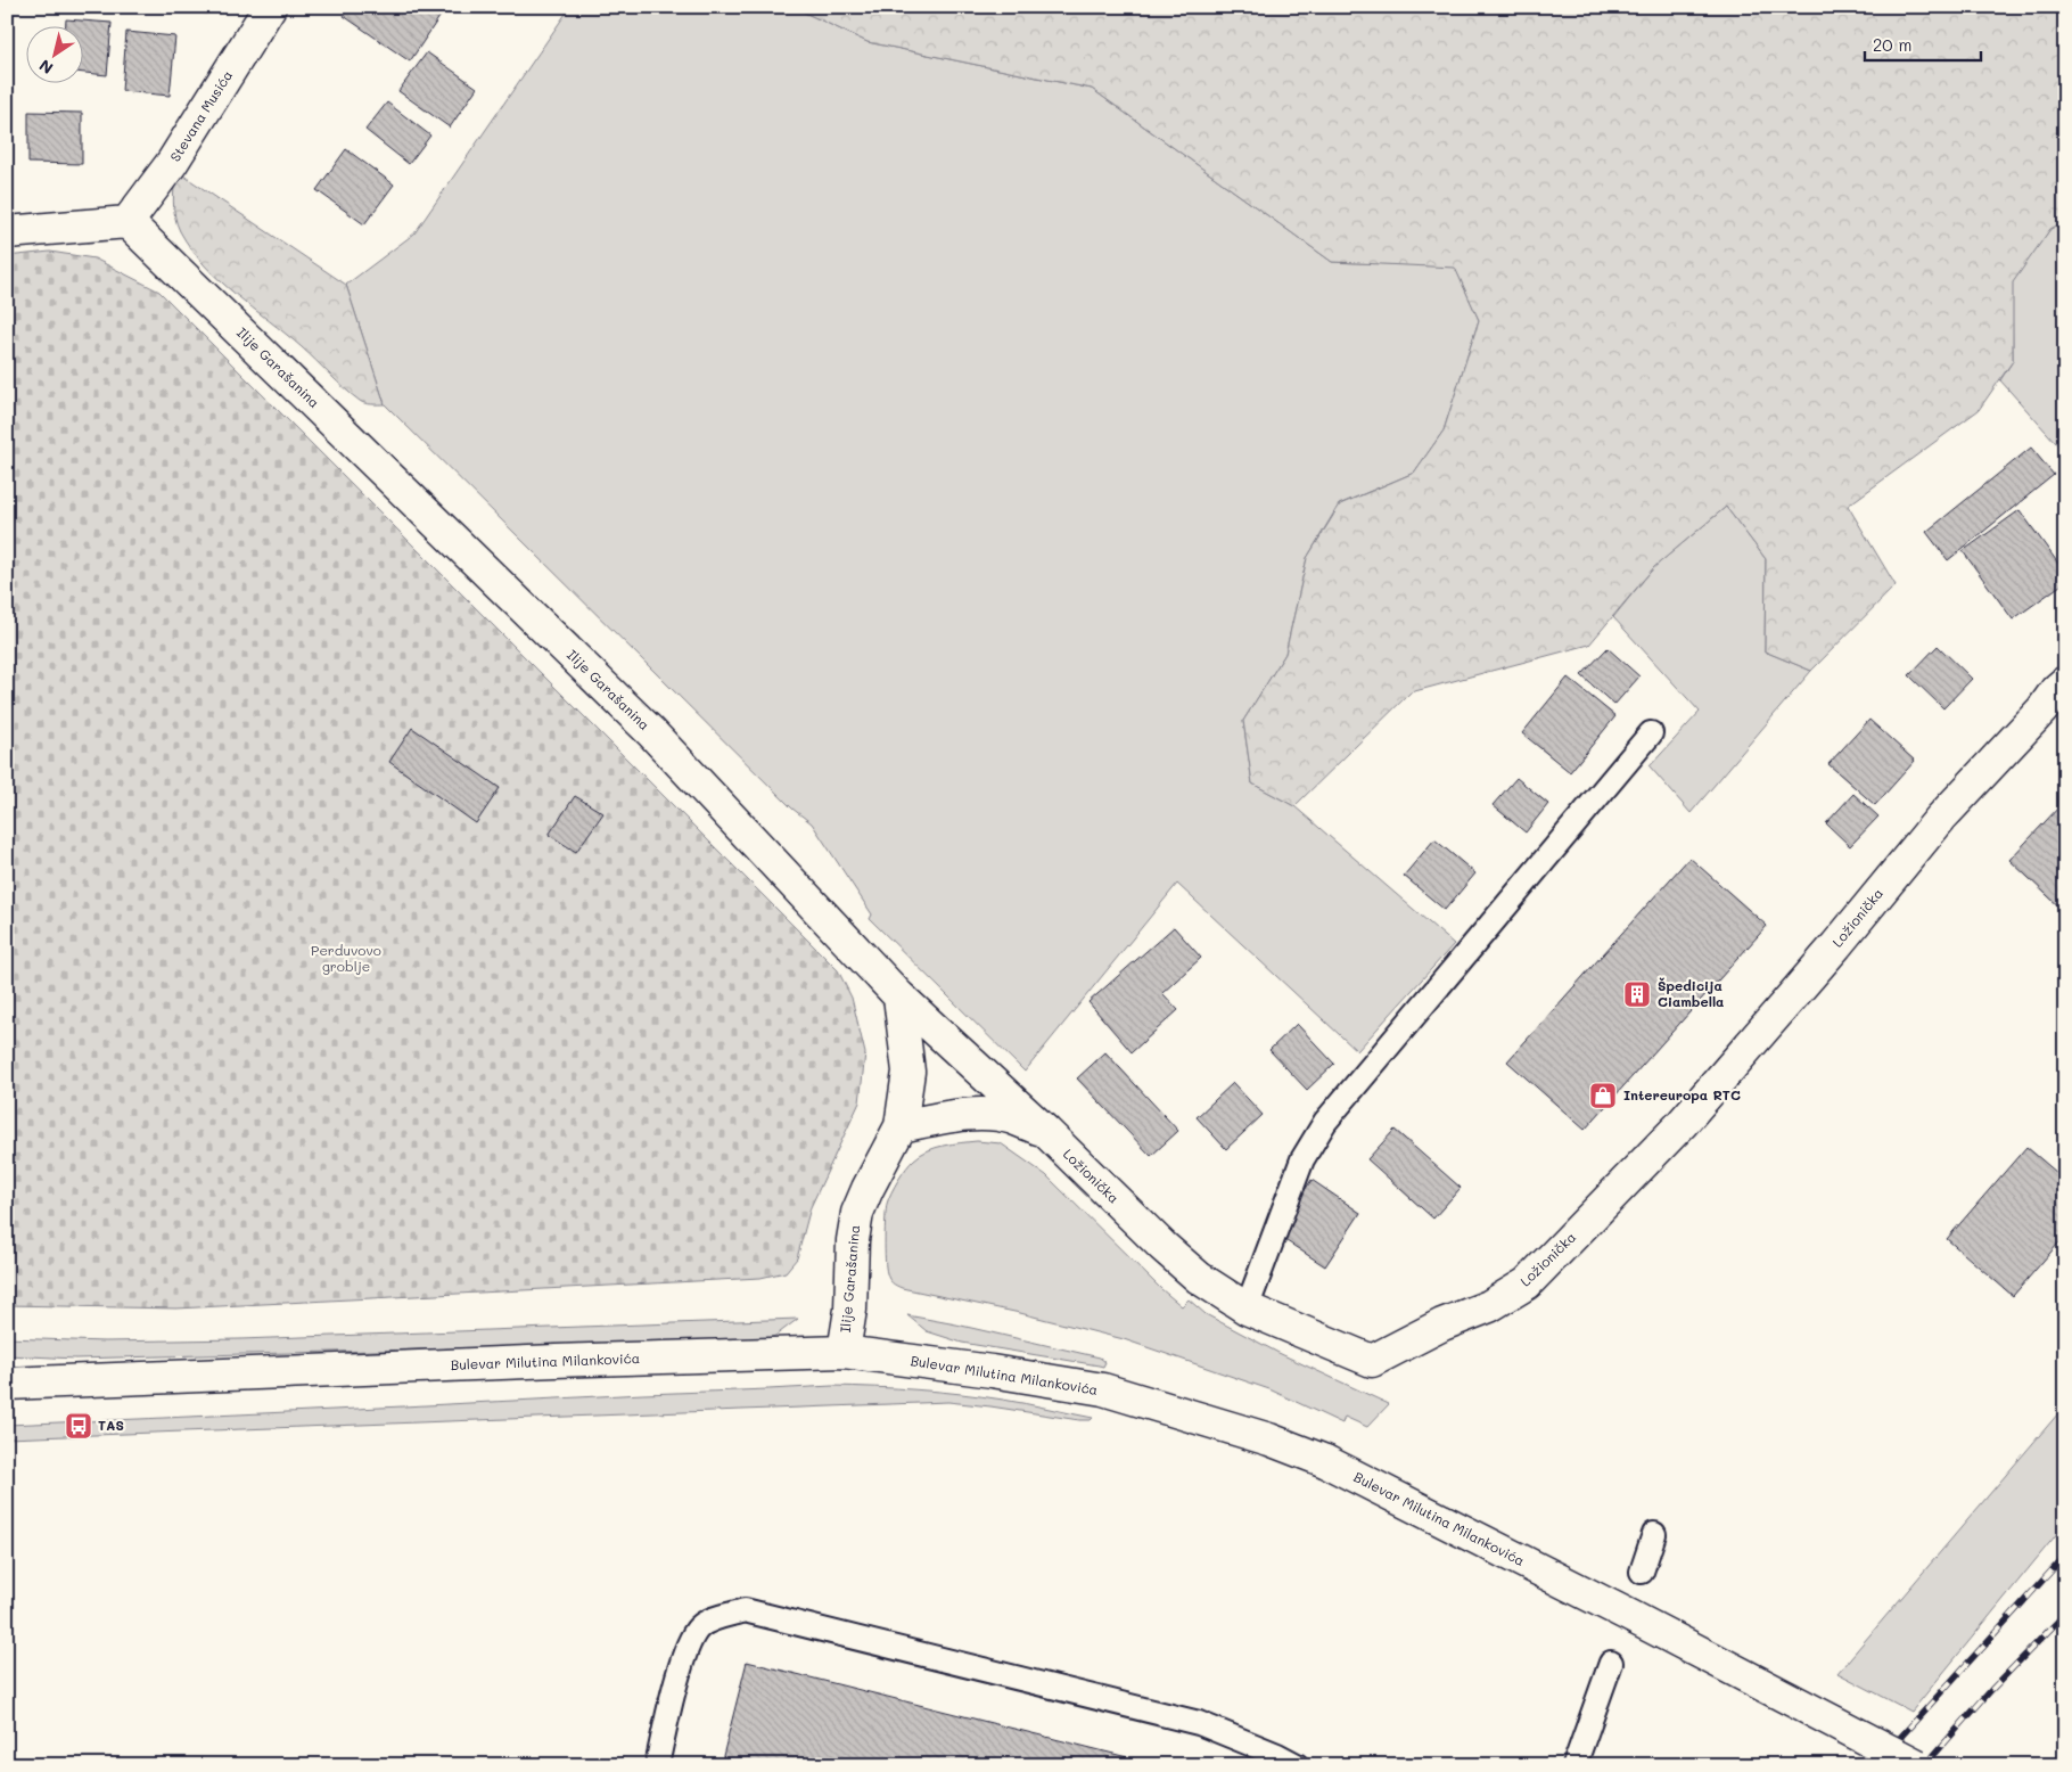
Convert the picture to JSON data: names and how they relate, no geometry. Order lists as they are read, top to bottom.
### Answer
{
  "streets": {
    "street": [
      "Stevana Musića",
      "Ilije Garašanina",
      "Ložionička",
      "Bulevar Milutina Milankovića"
    ]
  },
  "crossings": [
    ["Stevana Musića", "Ilije Garašanina"],
    ["Ilije Garašanina", "Ložionička"],
    ["Ilije Garašanina", "Bulevar Milutina Milankovića"]
  ],
  "parks": ["Perduvovo groblje"],
  "places": {
    "building": ["Špedicija Ciambella"],
    "shop": ["Intereuropa RTC"],
    "bus stop": ["TAS"]
  },
  "scale_bar": "20 m",
  "north": "bottom left"
}
